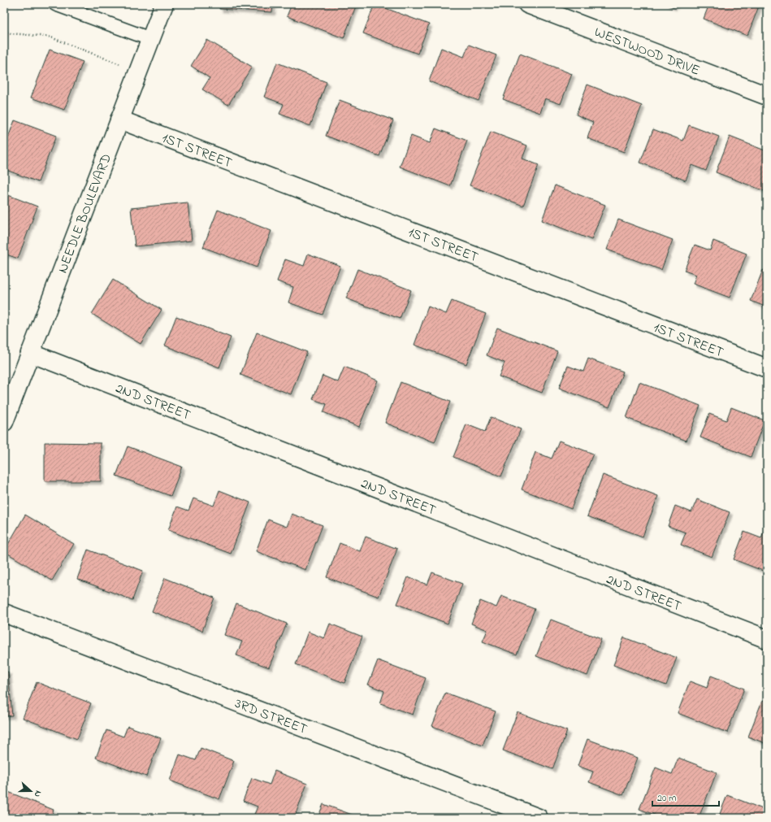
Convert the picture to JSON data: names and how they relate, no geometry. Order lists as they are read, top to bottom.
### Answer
{
  "streets": {
    "street": [
      "WESTWOOD DRIVE",
      "1ST STREET",
      "NEEDLE BOULEVARD",
      "2ND STREET",
      "3RD STREET"
    ]
  },
  "crossings": [
    ["1ST STREET", "NEEDLE BOULEVARD"],
    ["NEEDLE BOULEVARD", "2ND STREET"]
  ],
  "scale_bar": "20 m",
  "north": "right"
}
